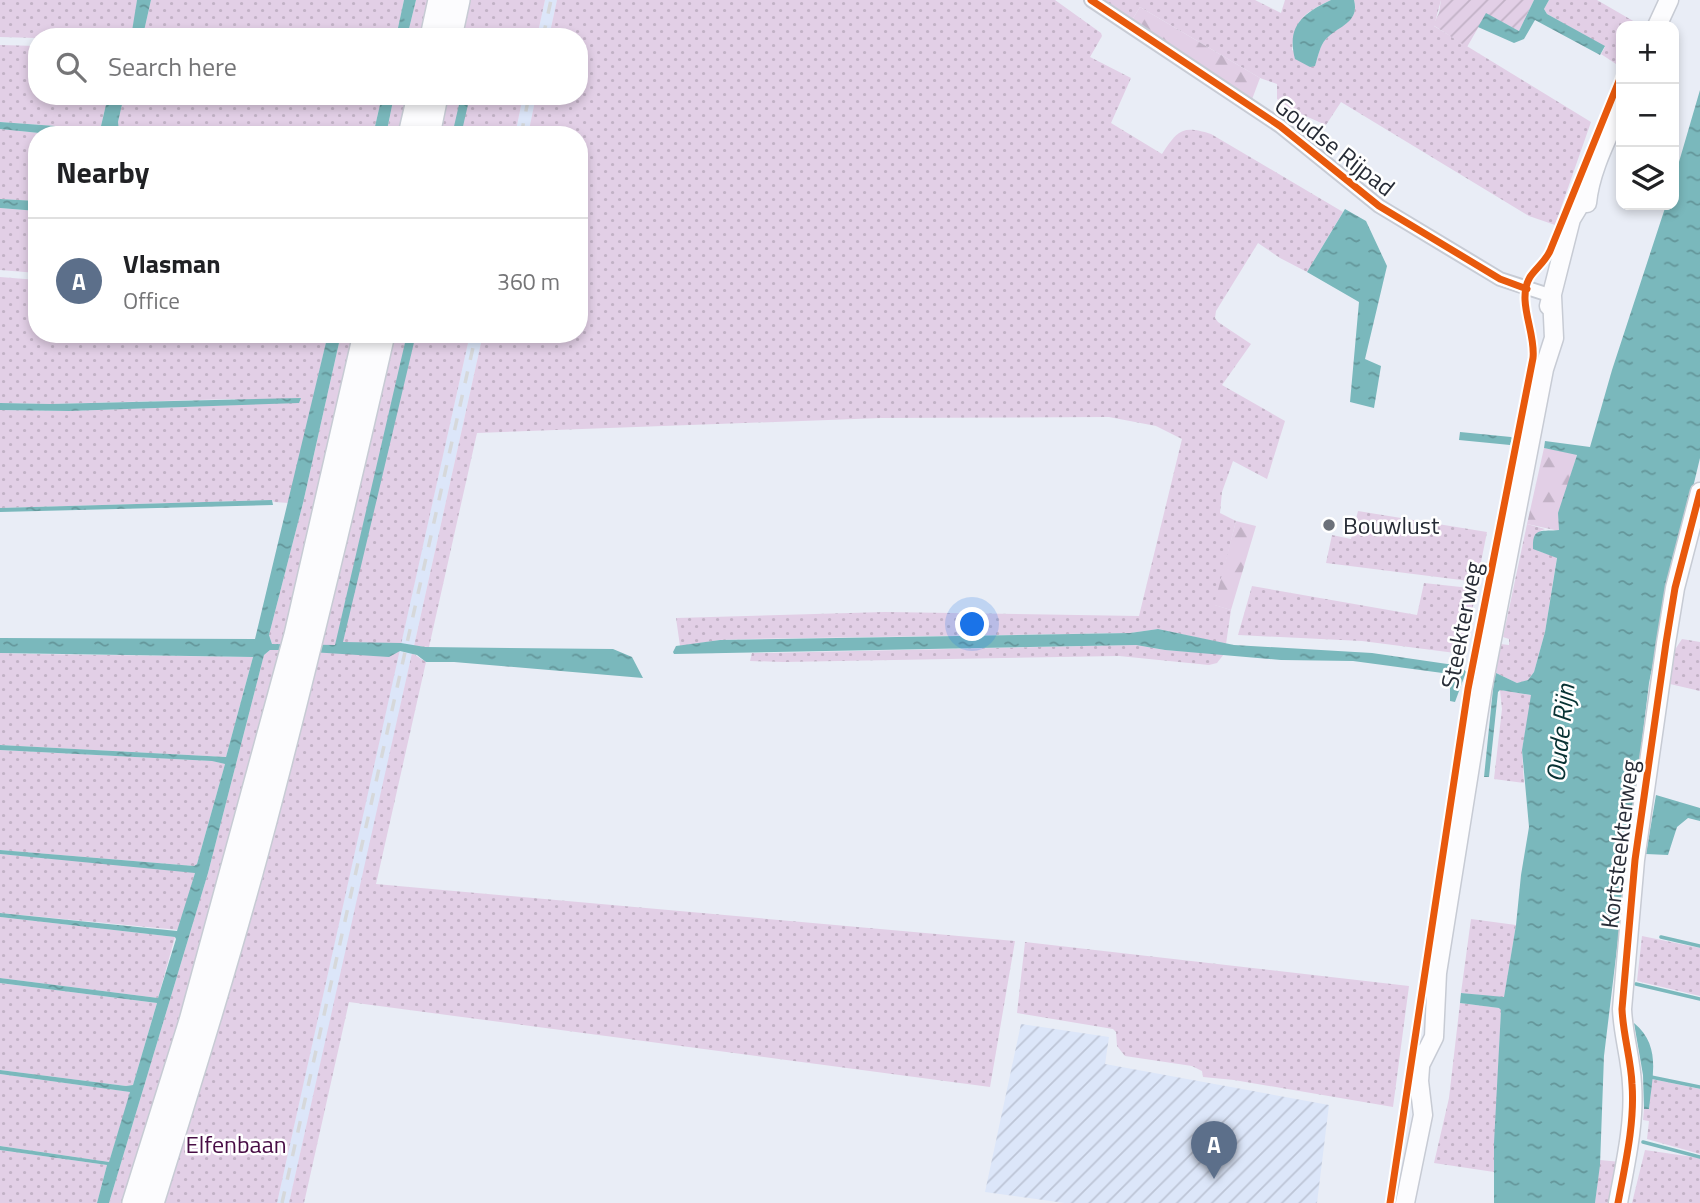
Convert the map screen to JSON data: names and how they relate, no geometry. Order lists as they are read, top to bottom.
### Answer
{
  "streets": {
    "main road": ["Steekterweg", "Kortsteekterweg"],
    "street": ["Goudse Rijpad"]
  },
  "crossings": [
    ["Goudse Rijpad", "Steekterweg"]
  ],
  "water": ["Oude Rijn"],
  "parks": ["Elfenbaan"],
  "places": ["Bouwlust"],
  "page": {
    "map_buttons": ["+", "−"],
    "search": "Search here",
    "heading": "Nearby",
    "list": [
      {
        "mark": "A",
        "name": "Vlasman",
        "note": "Office",
        "value": "360 m"
      }
    ],
    "pins": "A"
  }
}
